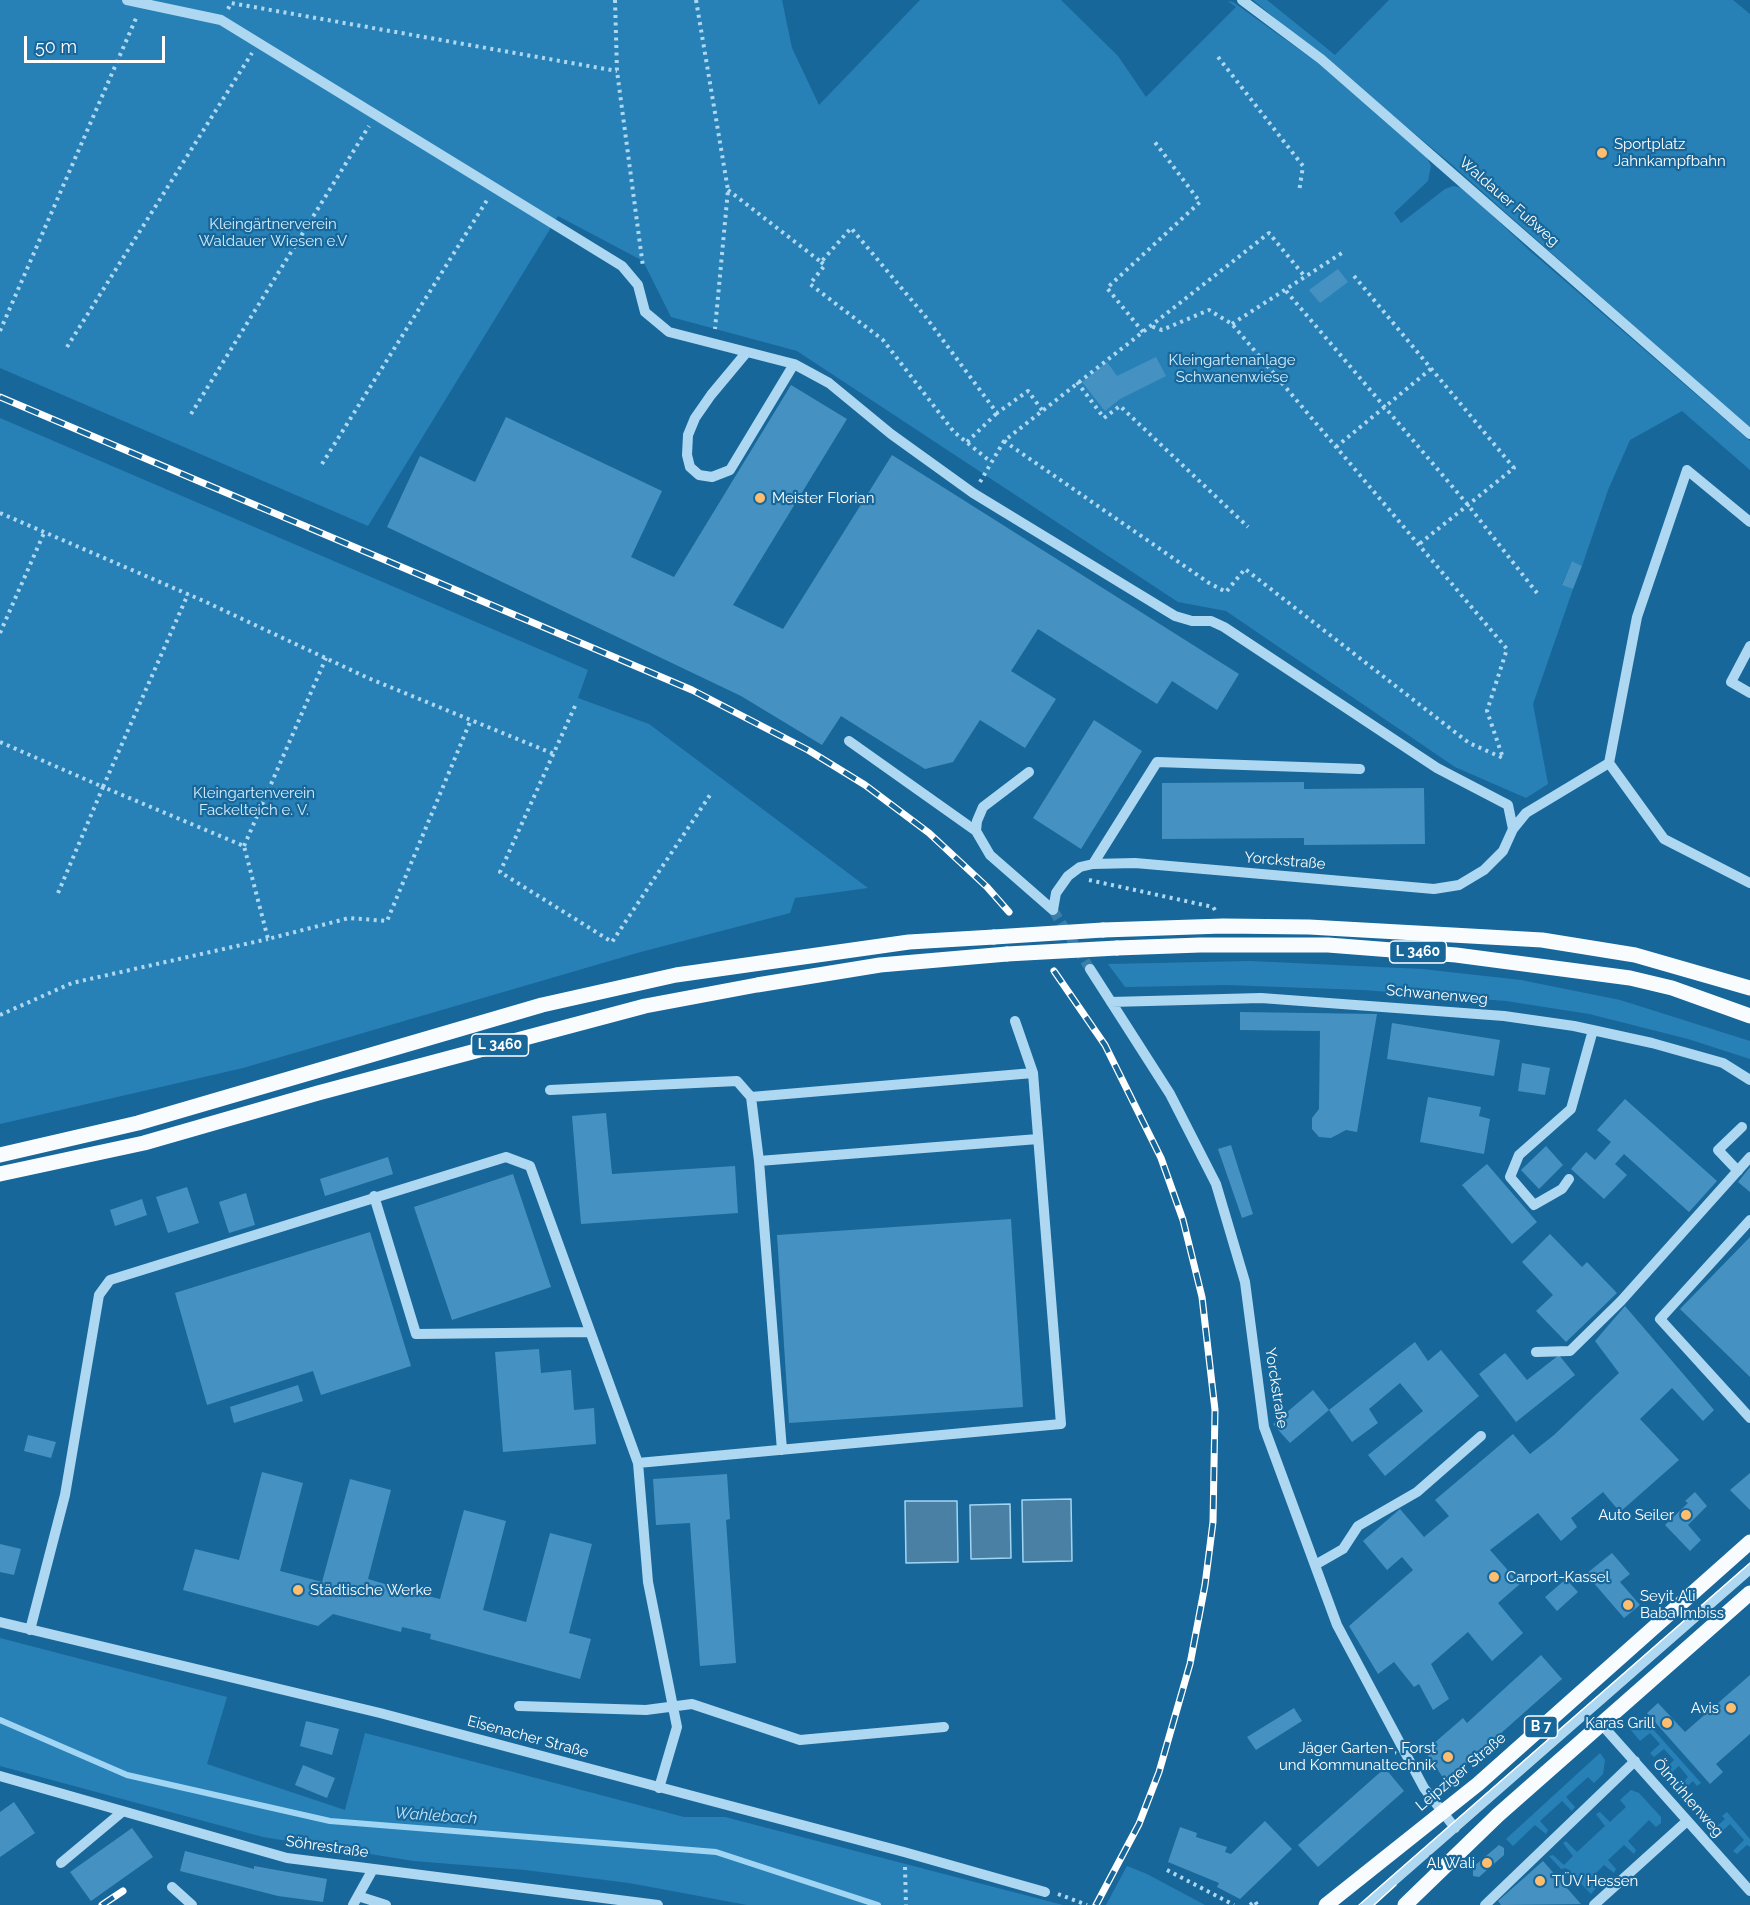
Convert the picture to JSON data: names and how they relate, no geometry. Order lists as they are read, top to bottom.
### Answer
{
  "streets": {
    "main road": ["L 3460", "B 7", "Leipziger Straße"],
    "street": [
      "Waldauer Fußweg",
      "Yorckstraße",
      "Schwanenweg",
      "Eisenacher Straße",
      "Ölmühlenweg",
      "Söhrestraße"
    ]
  },
  "crossings": [
    ["Yorckstraße", "Schwanenweg"],
    ["Yorckstraße", "Leipziger Straße"],
    ["B 7", "Ölmühlenweg"]
  ],
  "water": ["Wahlebach"],
  "parks": ["Kleingärtnerverein Waldauer Wiesen e.V", "Kleingartenanlage Schwanenwiese", "Kleingartenverein Fackelteich e. V."],
  "places": [
    "Sportplatz Jahnkampfbahn",
    "Meister Florian",
    "Auto Seiler",
    "Carport-Kassel",
    "Städtische Werke",
    "Seyit Ali Baba Imbiss",
    "Avis",
    "Karas Grill",
    "Jäger Garten-, Forst und Kommunaltechnik",
    "Al Wali",
    "TÜV Hessen"
  ],
  "scale_bar": "50 m"
}
